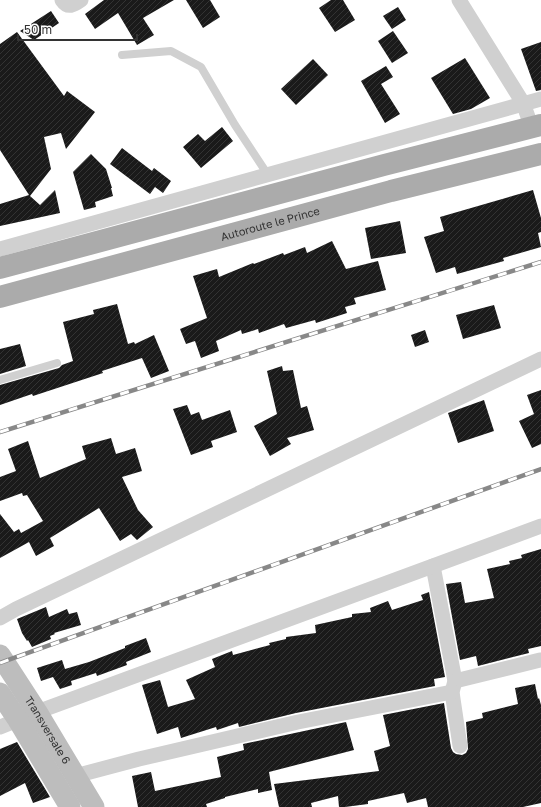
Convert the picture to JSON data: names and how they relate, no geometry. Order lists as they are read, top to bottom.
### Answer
{
  "streets": {
    "main road": ["Autoroute le Prince", "Transversale 6"]
  },
  "scale_bar": "50 m"
}
